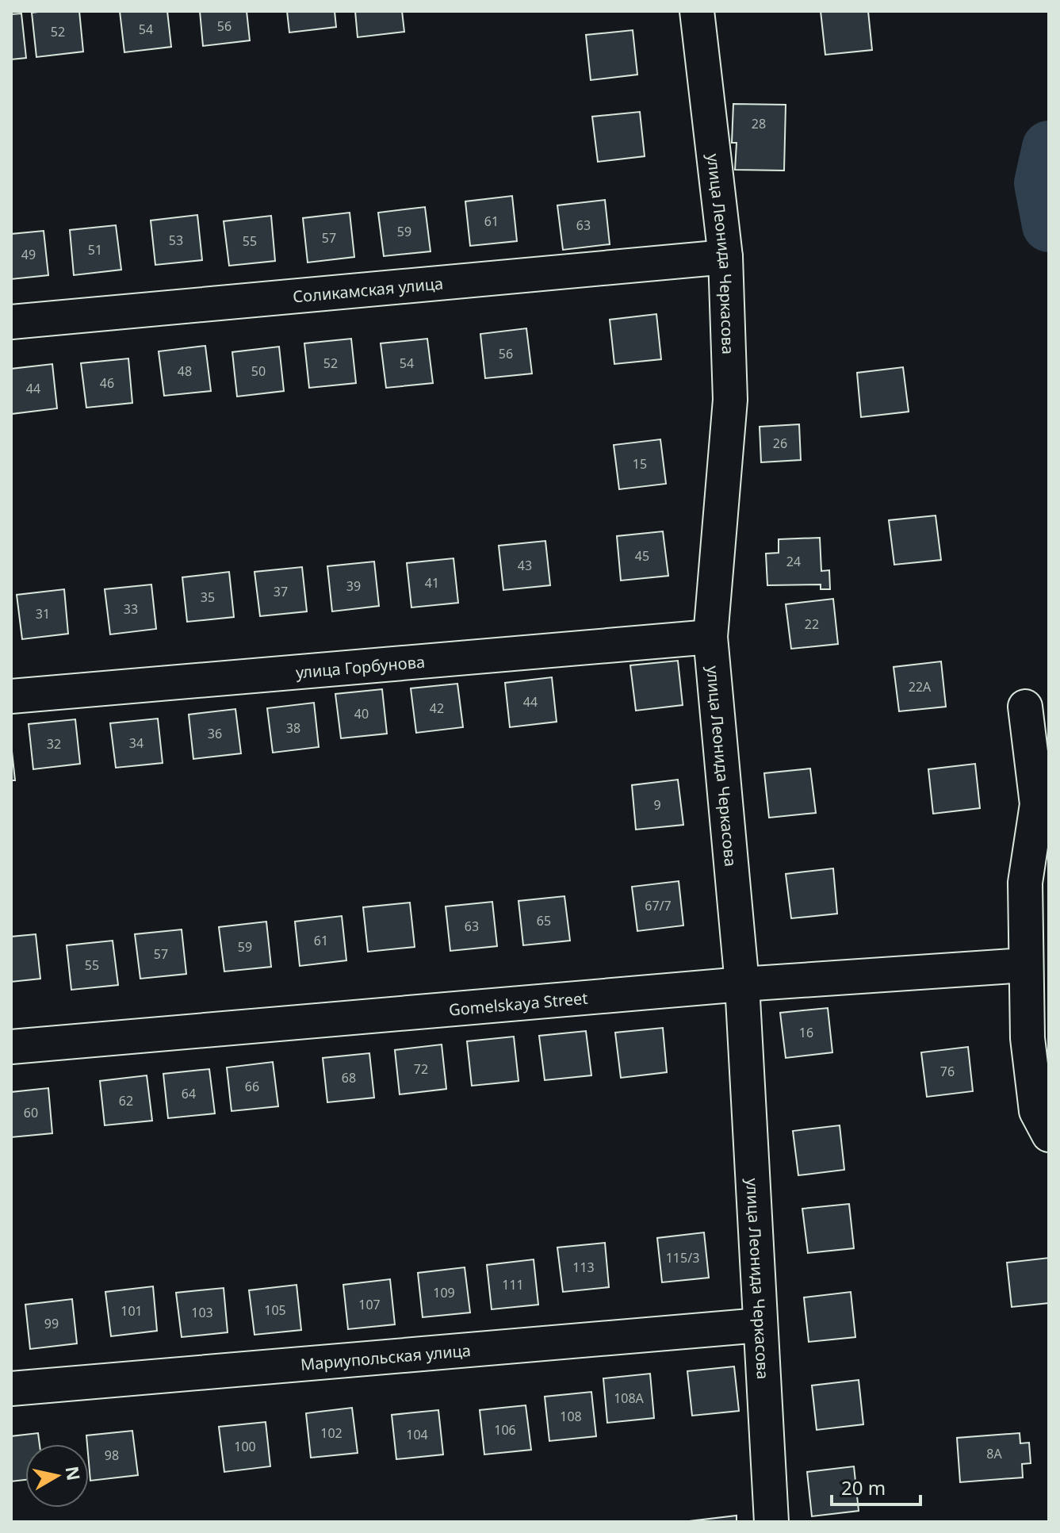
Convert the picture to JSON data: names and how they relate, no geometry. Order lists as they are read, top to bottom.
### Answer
{
  "streets": {
    "street": [
      "улица Леонида Черкасова",
      "Соликамская улица",
      "улица Горбунова",
      "Gomelskaya Street",
      "Мариупольская улица"
    ]
  },
  "crossings": [
    ["улица Леонида Черкасова", "Соликамская улица"],
    ["улица Леонида Черкасова", "улица Горбунова"],
    ["улица Леонида Черкасова", "Gomelskaya Street"],
    ["улица Леонида Черкасова", "Мариупольская улица"]
  ],
  "house_numbers": [
    "56",
    "54",
    "52",
    "28",
    "61",
    "63",
    "59",
    "57",
    "53",
    "55",
    "51",
    "49",
    "56",
    "52",
    "54",
    "48",
    "50",
    "46",
    "44",
    "26",
    "15",
    "45",
    "24",
    "43",
    "41",
    "39",
    "37",
    "35",
    "33",
    "31",
    "22",
    "22А",
    "44",
    "42",
    "40",
    "38",
    "36",
    "34",
    "32",
    "9",
    "67/7",
    "65",
    "63",
    "61",
    "59",
    "57",
    "55",
    "16",
    "72",
    "76",
    "68",
    "66",
    "64",
    "62",
    "60",
    "115/3",
    "113",
    "111",
    "109",
    "107",
    "105",
    "101",
    "103",
    "99",
    "108А",
    "108",
    "106",
    "102",
    "104",
    "100",
    "8А",
    "98"
  ],
  "scale_bar": "20 m",
  "north": "right"
}
